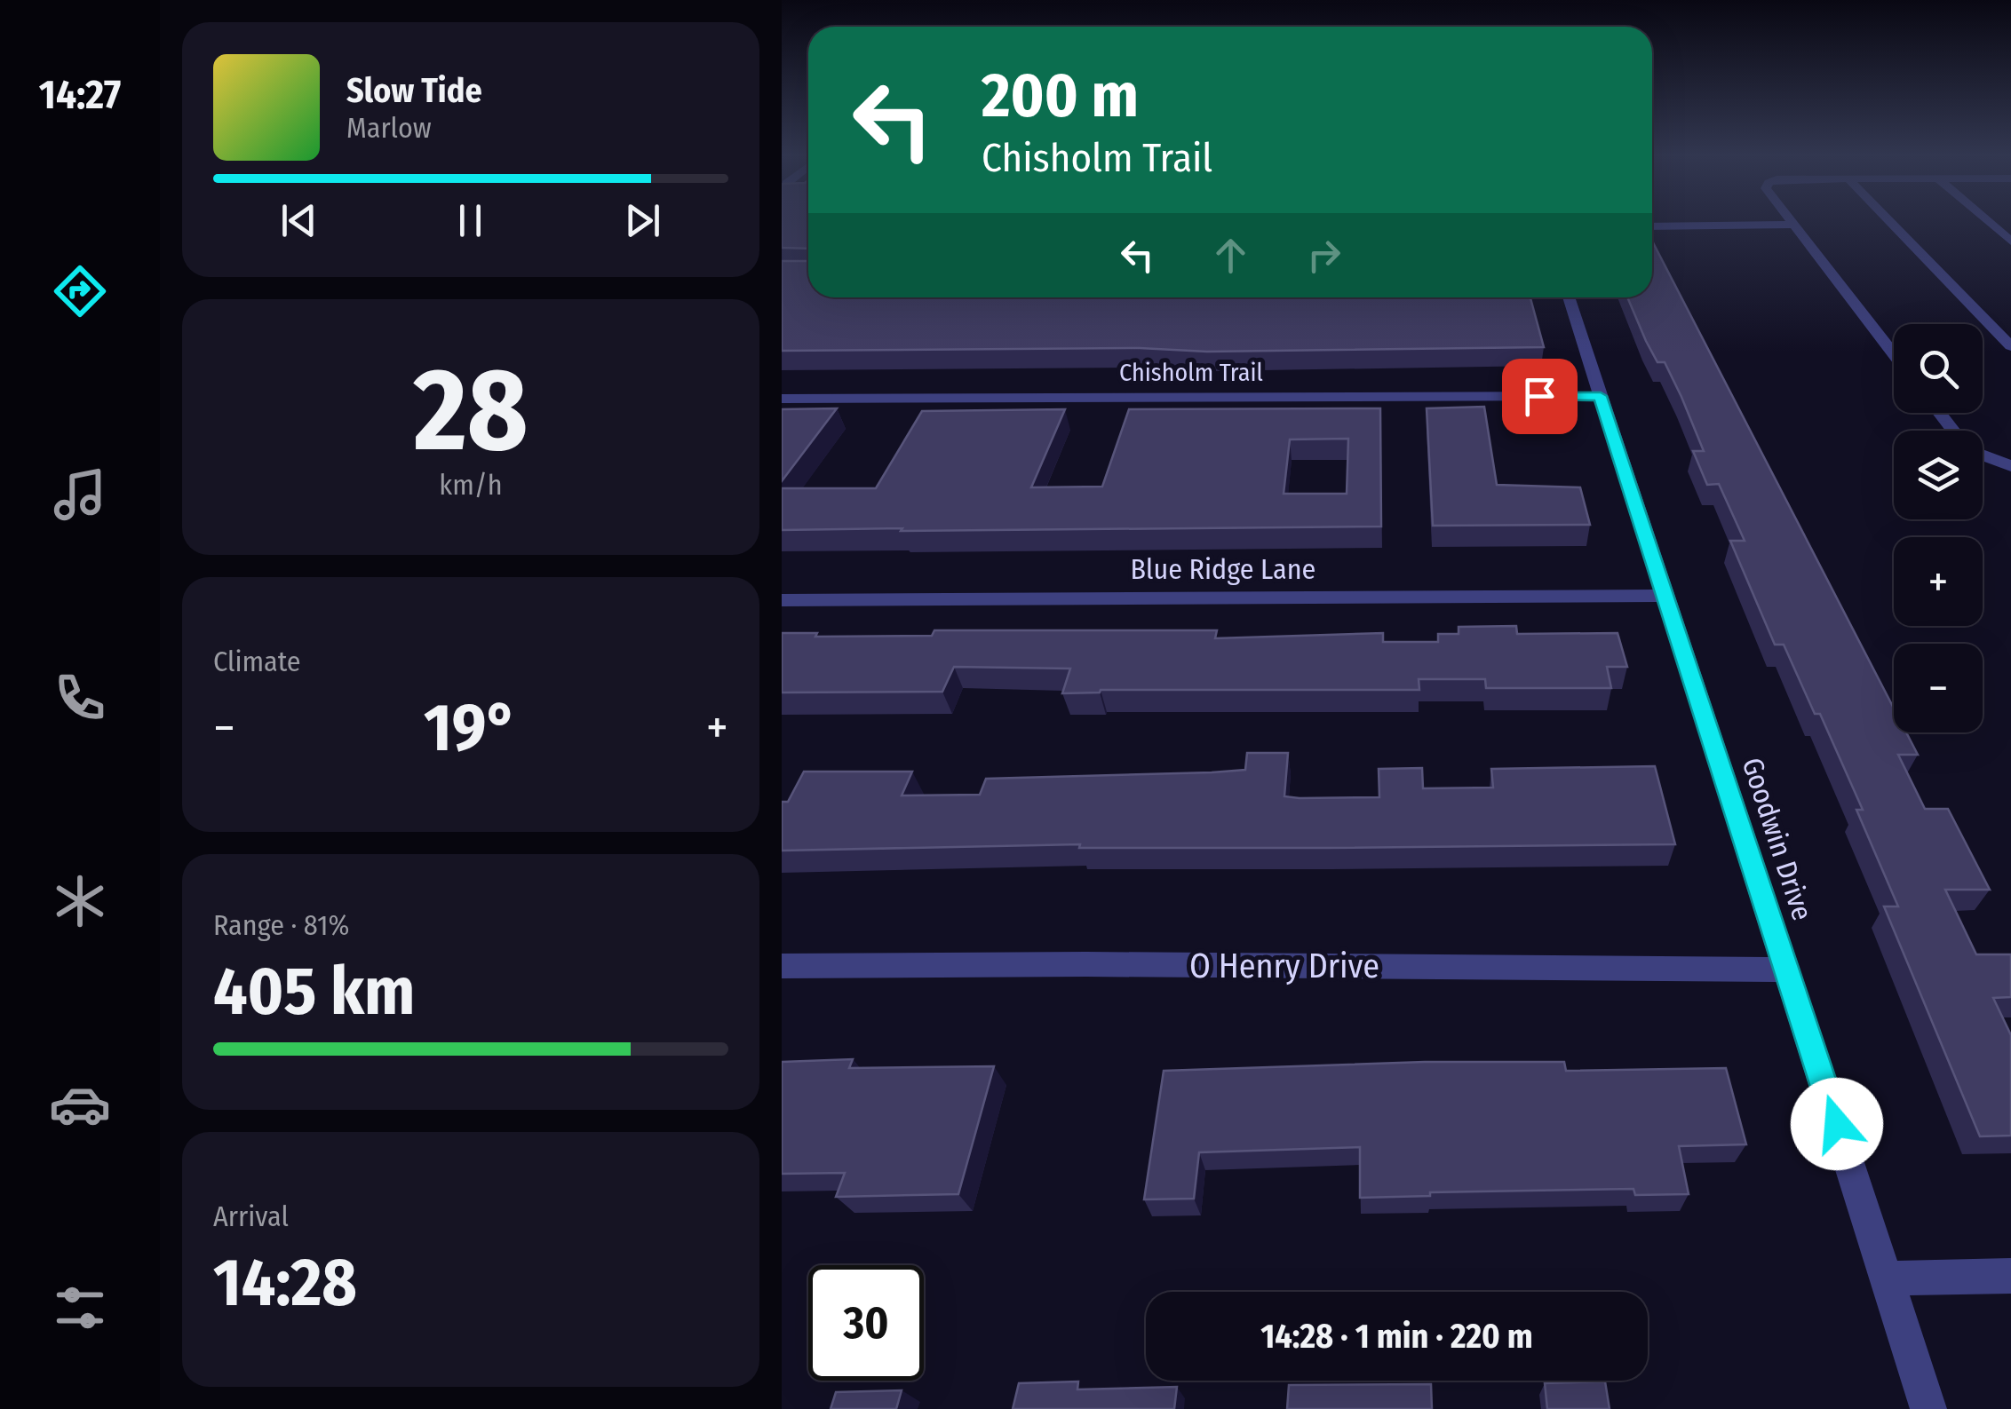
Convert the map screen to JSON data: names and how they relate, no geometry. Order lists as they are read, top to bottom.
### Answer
{
  "streets": {
    "street": [
      "Chisholm Trail",
      "Blue Ridge Lane",
      "Goodwin Drive",
      "O Henry Drive"
    ]
  },
  "crossings": [
    ["Chisholm Trail", "Goodwin Drive"],
    ["Blue Ridge Lane", "Goodwin Drive"],
    ["Goodwin Drive", "O Henry Drive"]
  ],
  "page": {
    "tabs": "14:27",
    "turn": ["200 m", "Chisholm Trail"],
    "song": ["Slow Tide", "Marlow"],
    "tile": [
      ["28", "km/h"],
      "Climate",
      ["Range · 81%", "405 km"],
      ["Arrival", "14:28"]
    ],
    "map_buttons": ["+", "−"],
    "heat": ["−", "19°", "+"],
    "limit": "30",
    "trip": "14:28 · 1 min · 220 m"
  }
}
